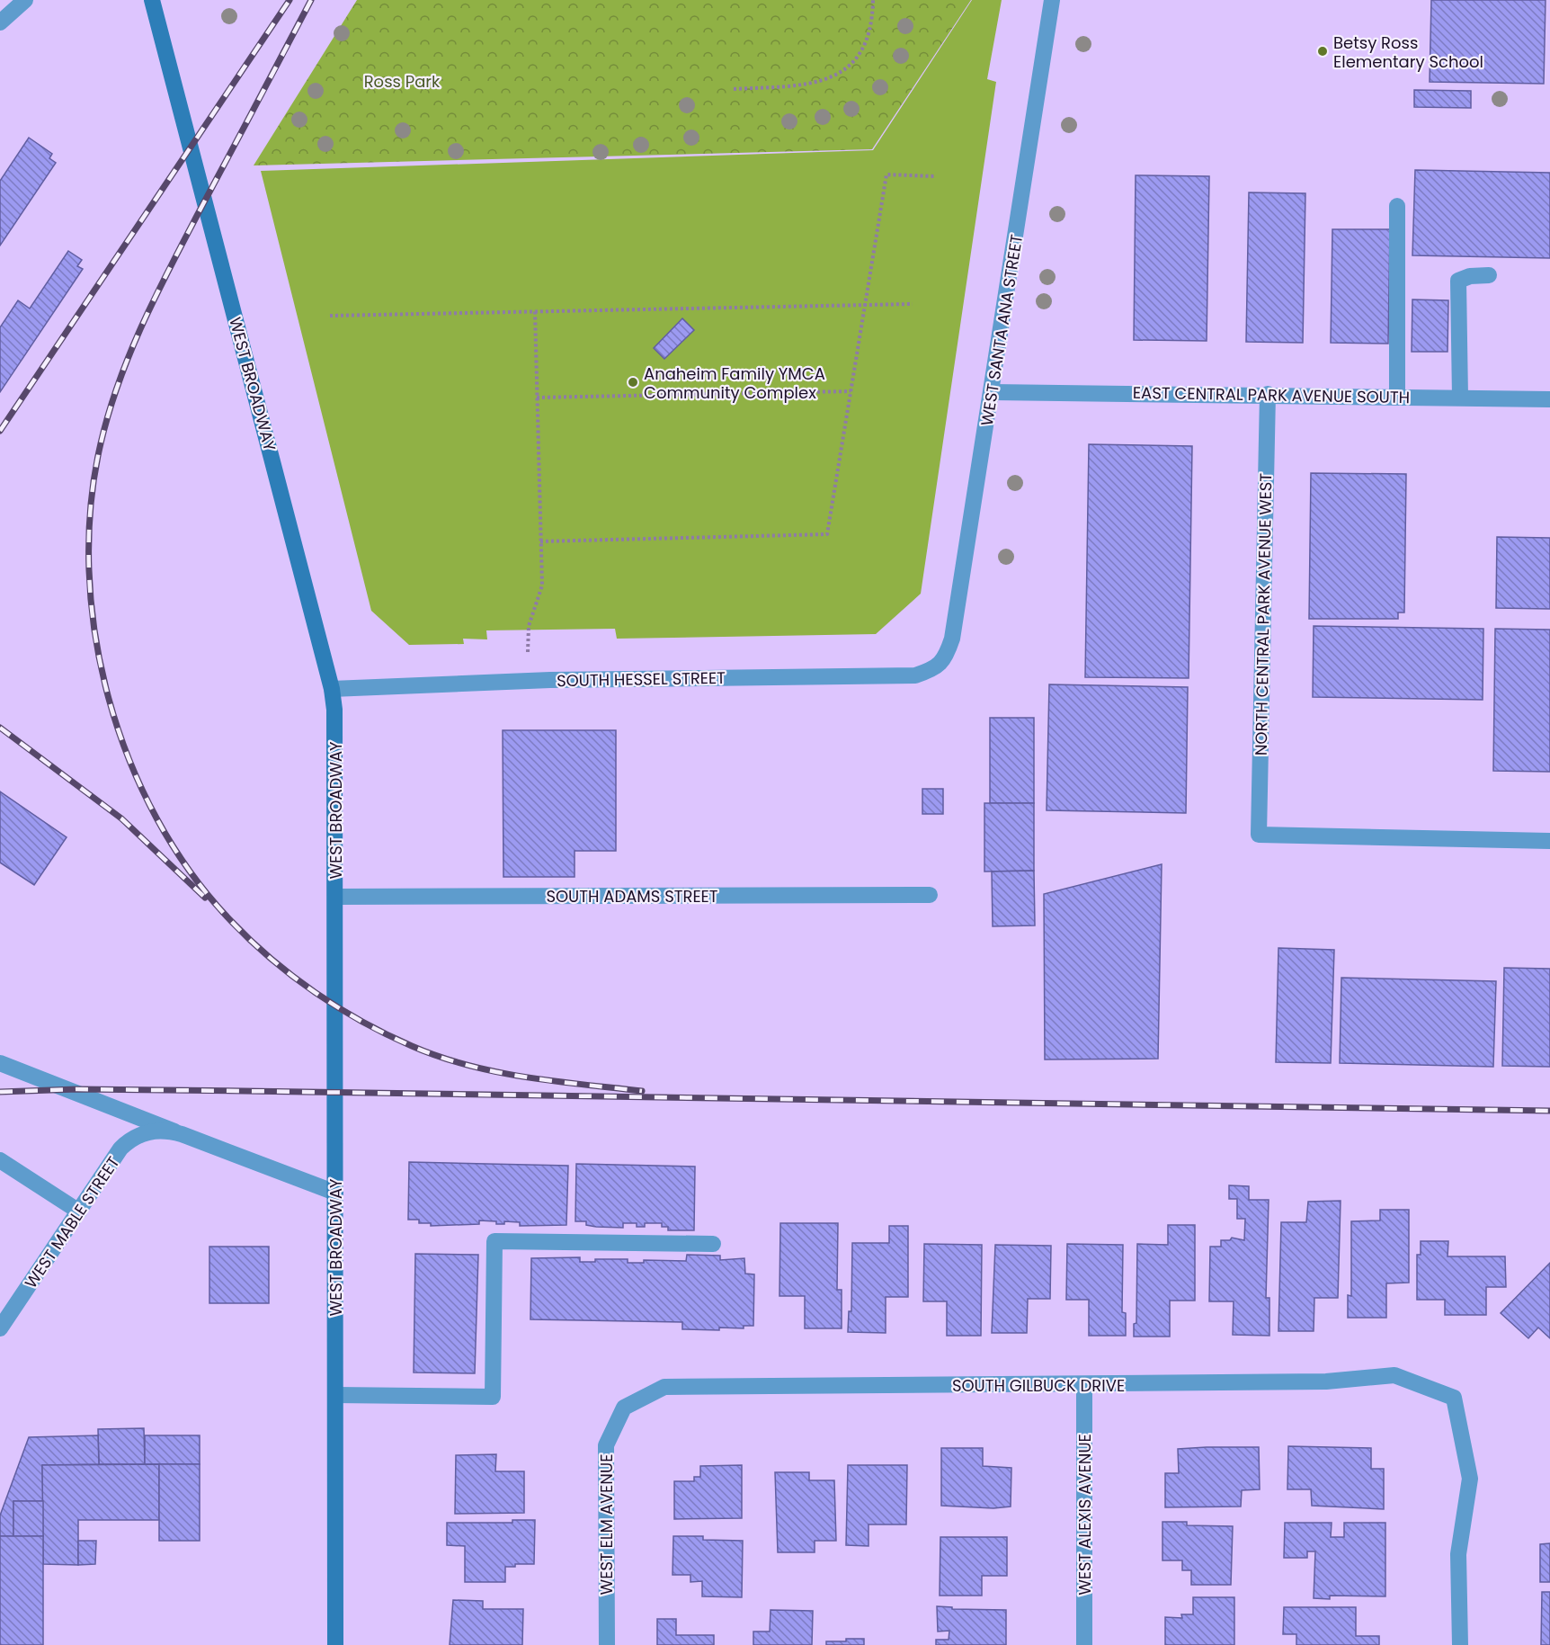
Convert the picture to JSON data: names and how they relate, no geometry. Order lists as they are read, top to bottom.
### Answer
{
  "streets": {
    "main road": ["WEST BROADWAY"],
    "street": [
      "WEST SANTA ANA STREET",
      "EAST CENTRAL PARK AVENUE SOUTH",
      "NORTH CENTRAL PARK AVENUE WEST",
      "SOUTH HESSEL STREET",
      "SOUTH ADAMS STREET",
      "WEST MABLE STREET",
      "SOUTH GILBUCK DRIVE",
      "WEST ALEXIS AVENUE",
      "WEST ELM AVENUE"
    ]
  },
  "crossings": [
    ["WEST SANTA ANA STREET", "EAST CENTRAL PARK AVENUE SOUTH"],
    ["WEST SANTA ANA STREET", "SOUTH HESSEL STREET"],
    ["WEST BROADWAY", "SOUTH HESSEL STREET"],
    ["WEST BROADWAY", "SOUTH ADAMS STREET"],
    ["EAST CENTRAL PARK AVENUE SOUTH", "NORTH CENTRAL PARK AVENUE WEST"],
    ["SOUTH GILBUCK DRIVE", "WEST ALEXIS AVENUE"],
    ["SOUTH GILBUCK DRIVE", "WEST ELM AVENUE"]
  ],
  "parks": ["Ross Park"],
  "places": ["Betsy Ross Elementary School", "Anaheim Family YMCA Community Complex"]
}
